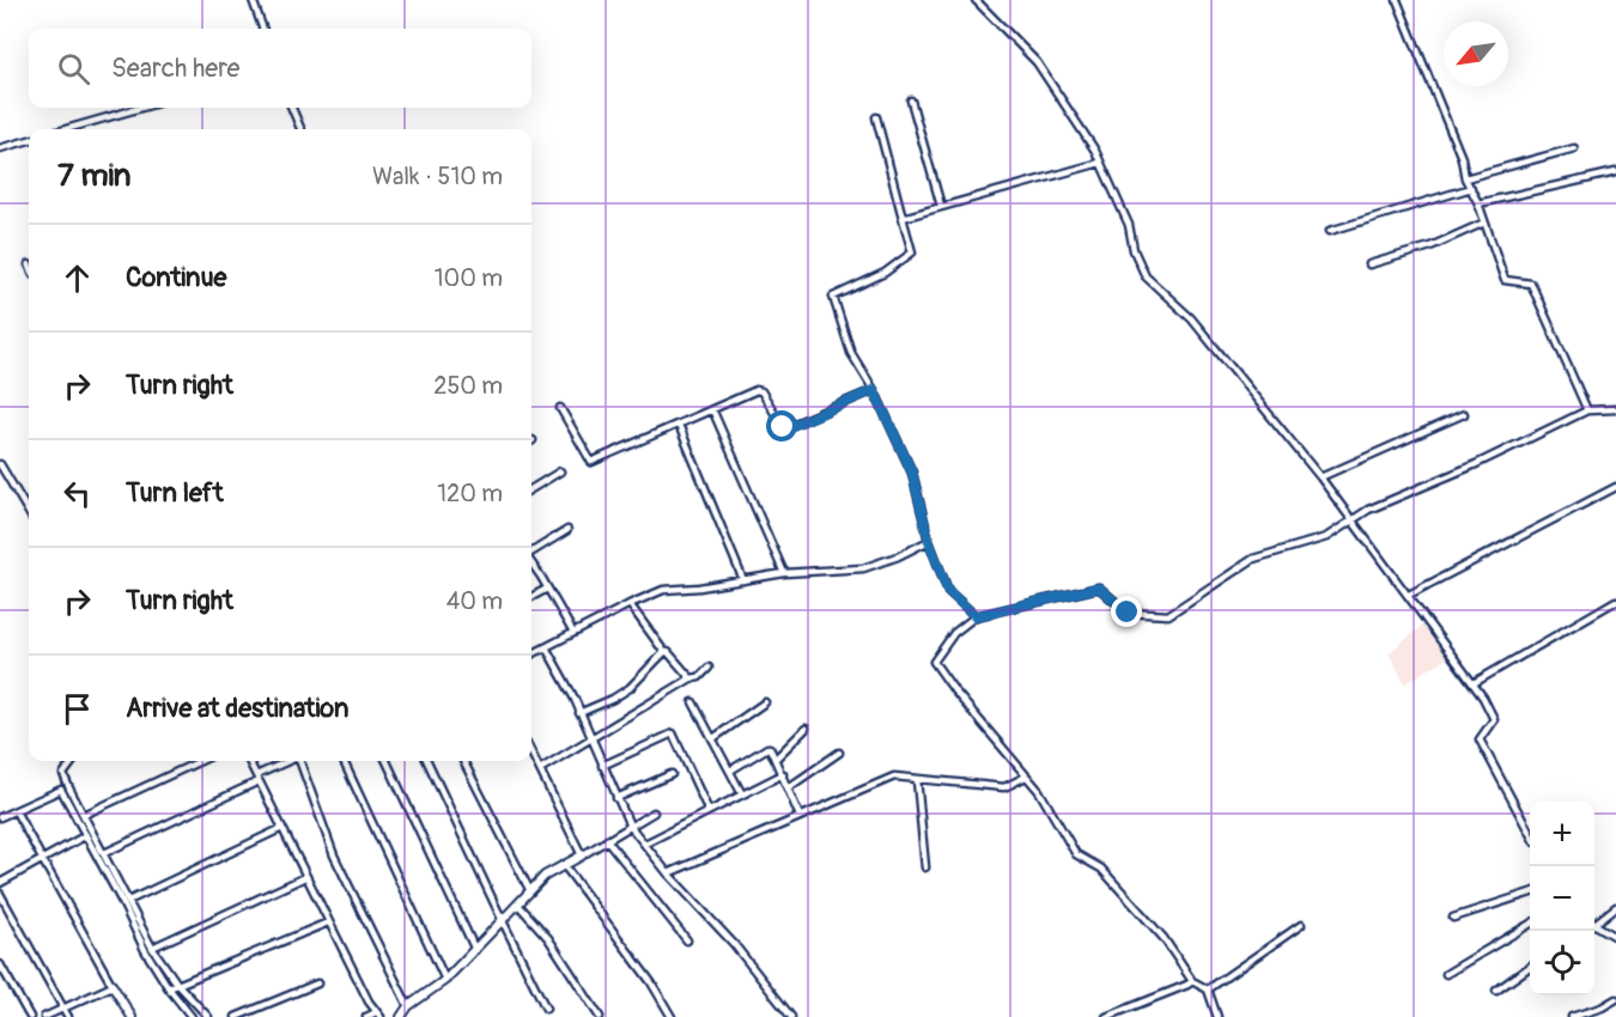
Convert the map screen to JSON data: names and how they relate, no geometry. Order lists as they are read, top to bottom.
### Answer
{
  "north": "bottom left",
  "page": {
    "search": "Search here",
    "heading": ["7 min", "Walk · 510 m"],
    "list": [
      ["Continue", "100 m"],
      ["Turn right", "250 m"],
      ["Turn left", "120 m"],
      ["Turn right", "40 m"],
      "Arrive at destination"
    ],
    "map_buttons": ["+", "−"]
  }
}
